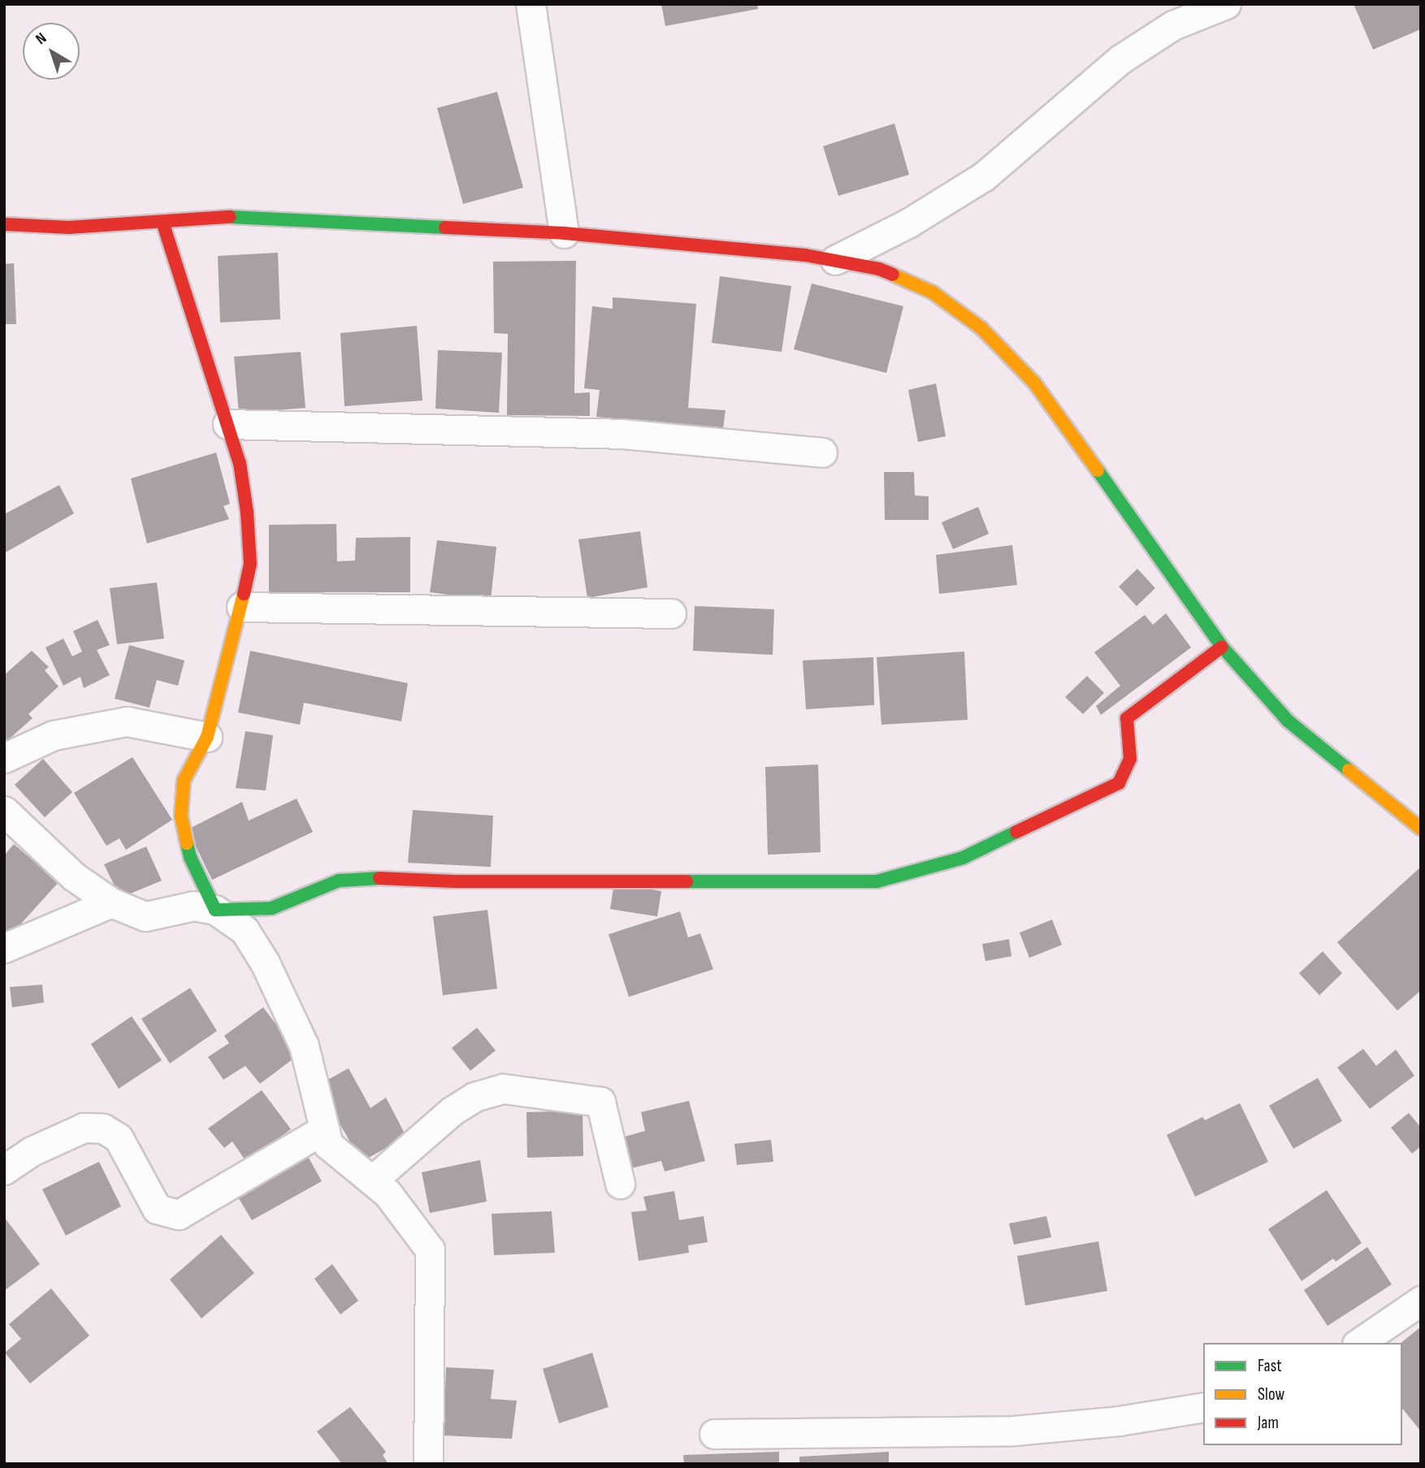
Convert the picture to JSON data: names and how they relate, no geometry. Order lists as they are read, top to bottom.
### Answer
{
  "legend": ["Fast", "Slow", "Jam"],
  "north": "top left"
}
